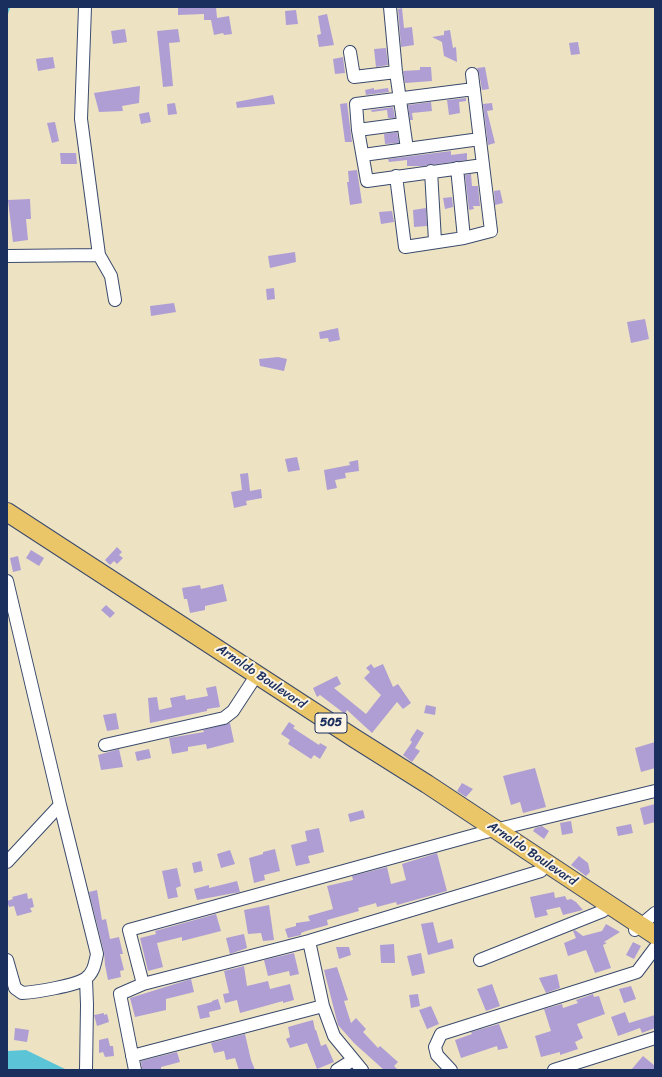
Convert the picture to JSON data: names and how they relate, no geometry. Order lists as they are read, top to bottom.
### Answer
{
  "streets": {
    "highway": ["Arnaldo Boulevard", "505"]
  }
}
